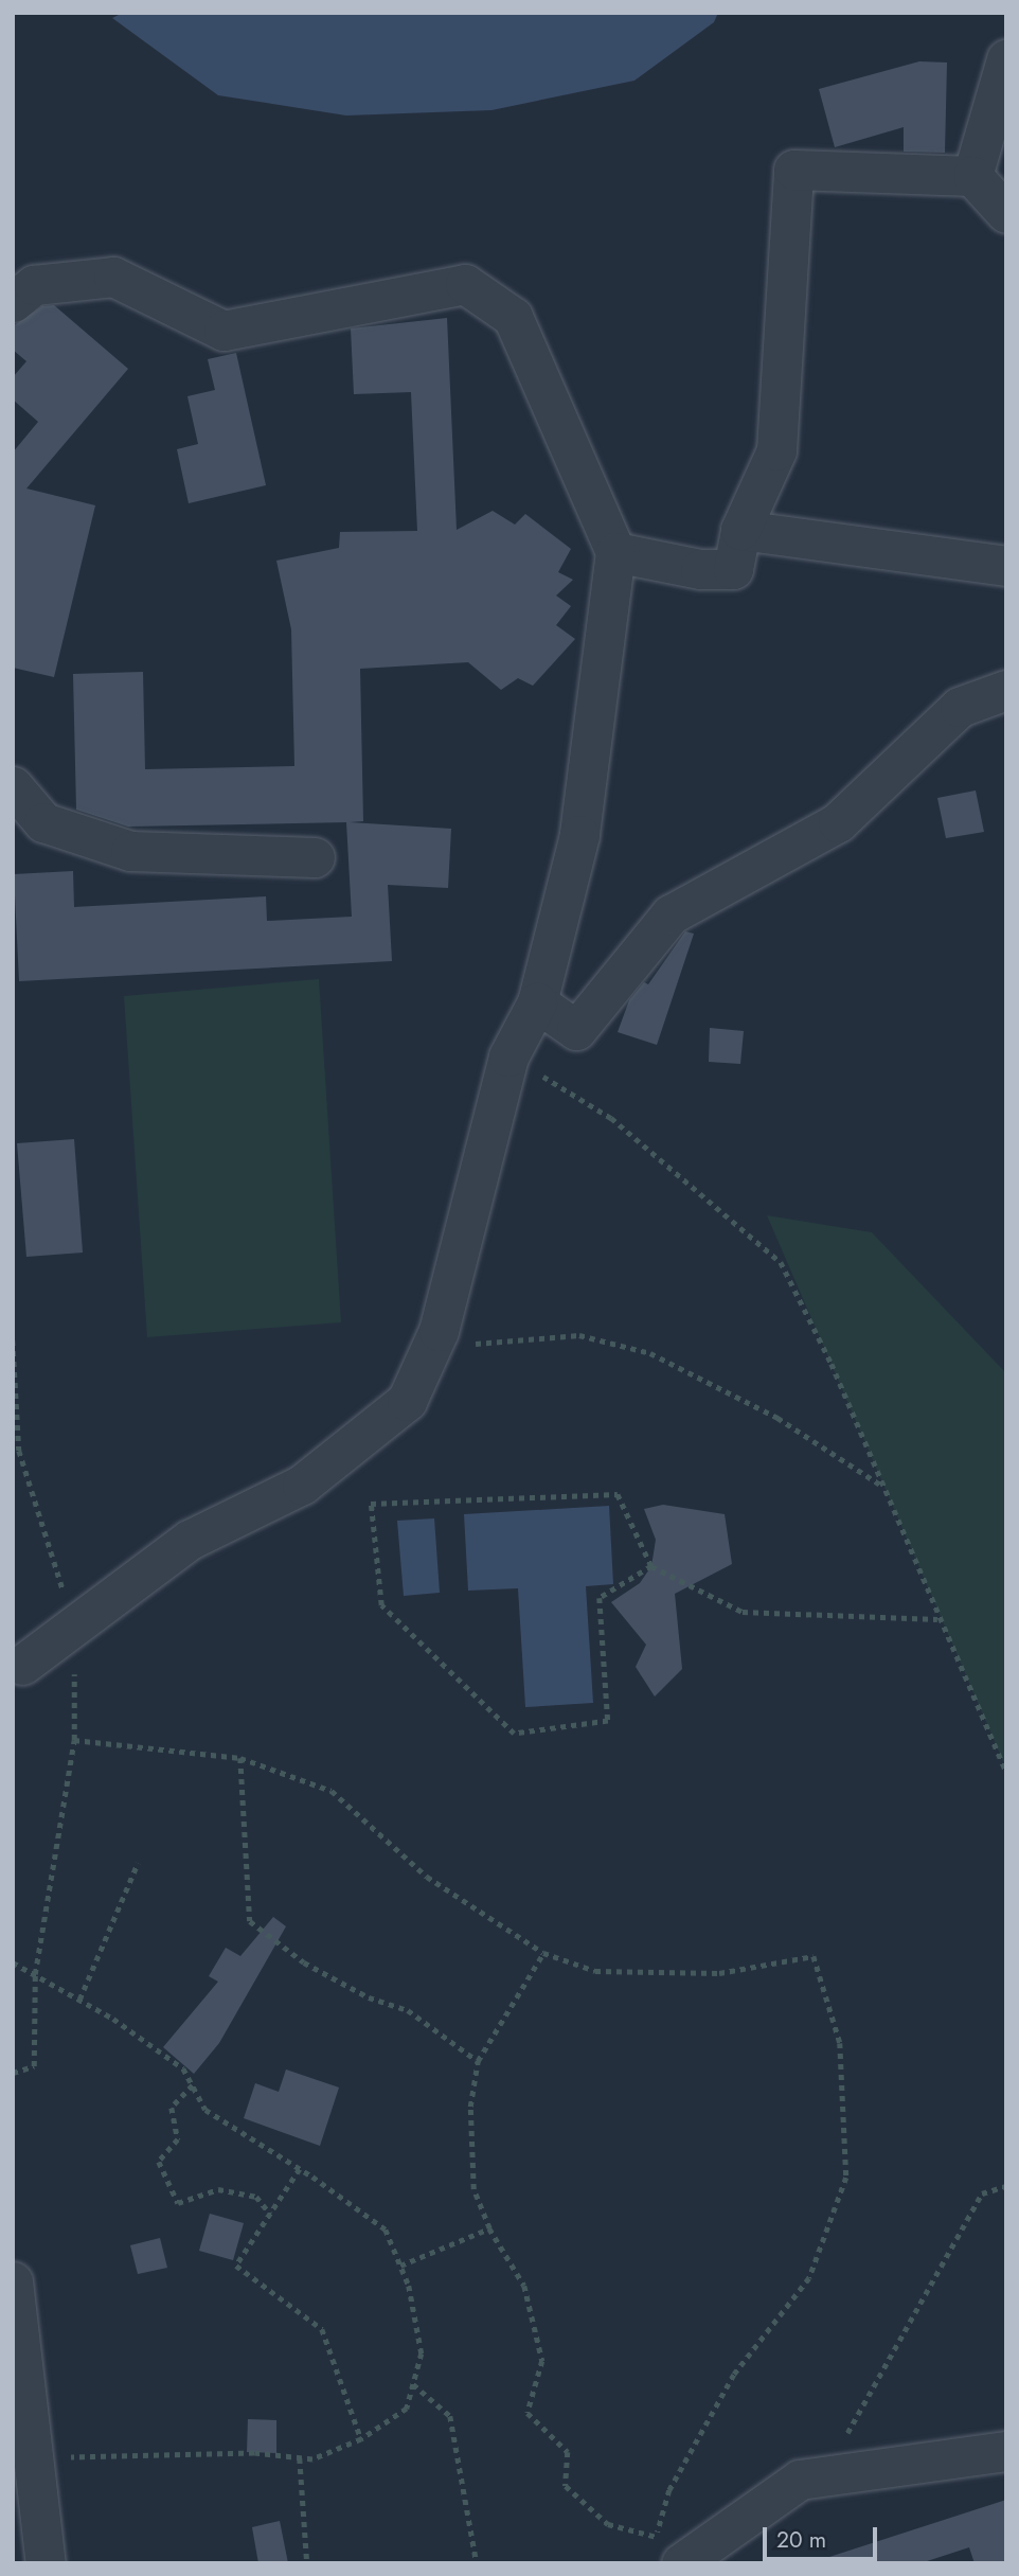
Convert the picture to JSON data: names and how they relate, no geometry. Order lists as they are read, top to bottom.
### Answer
{
  "scale_bar": "20 m"
}
